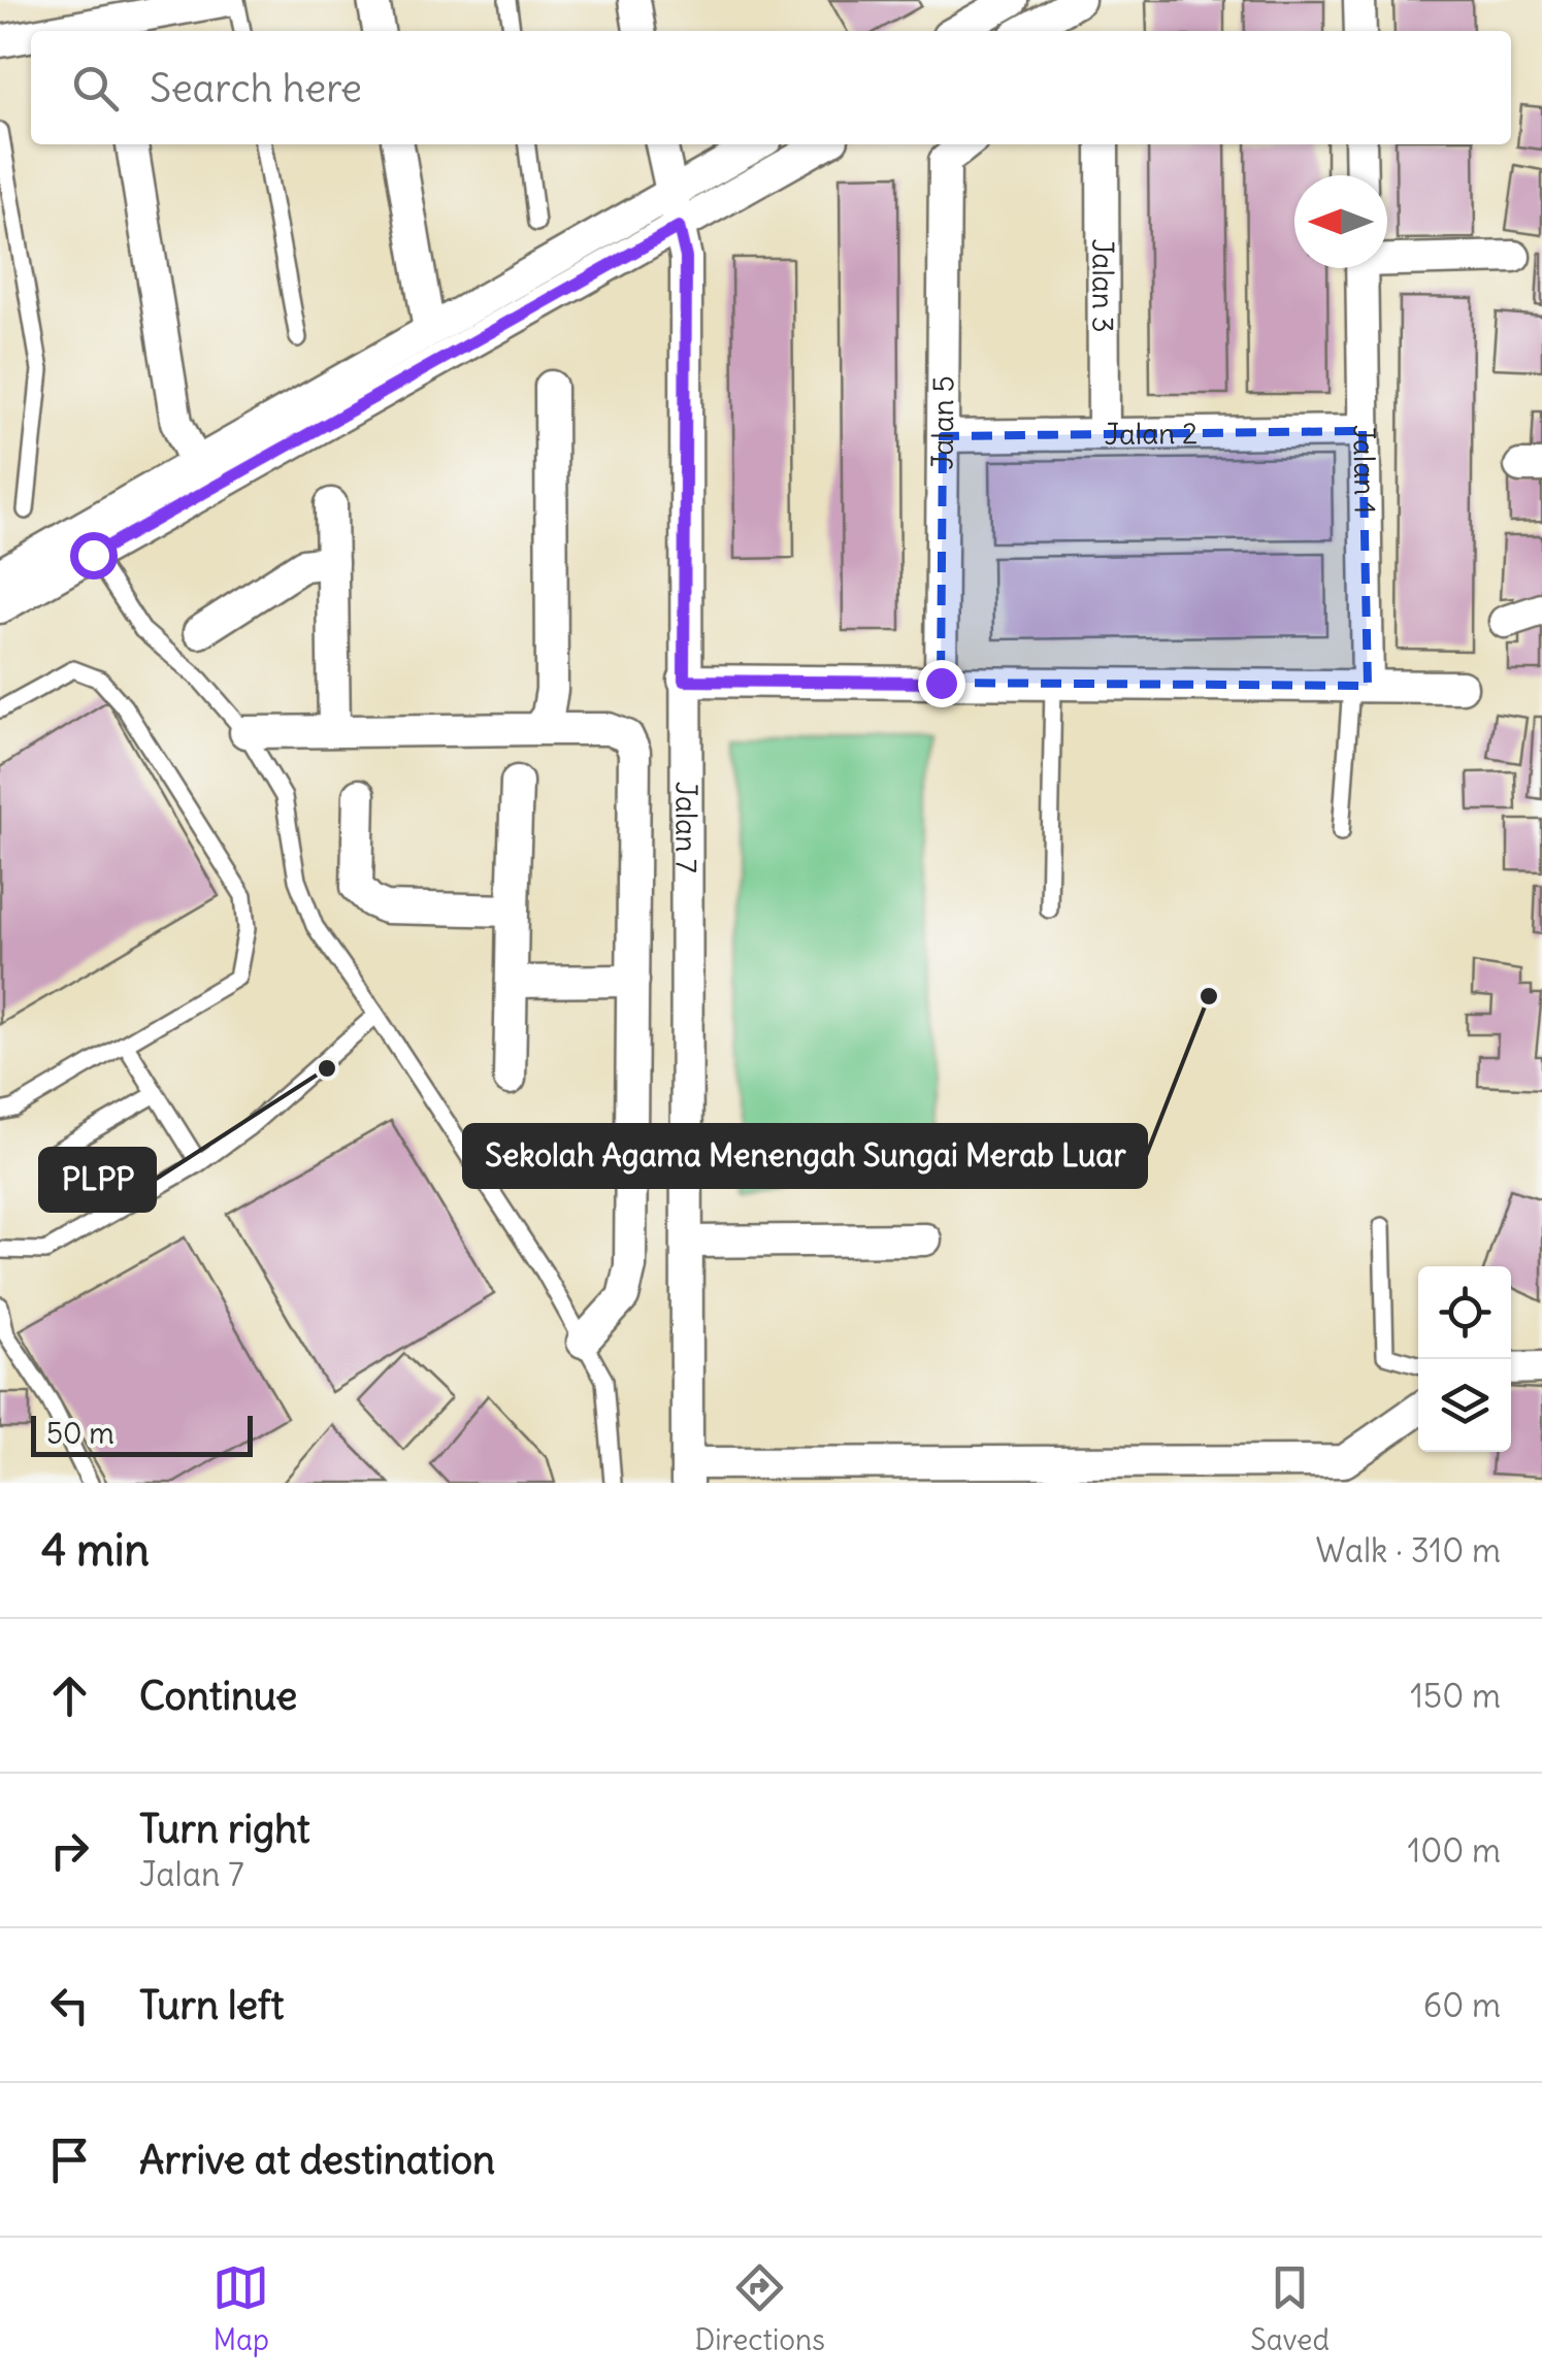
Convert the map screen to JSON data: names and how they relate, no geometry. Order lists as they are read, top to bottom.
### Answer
{
  "streets": {
    "street": [
      "Jalan 3",
      "Jalan 5",
      "Jalan 2",
      "Jalan 1",
      "Jalan 7"
    ]
  },
  "crossings": [
    ["Jalan 3", "Jalan 2"],
    ["Jalan 5", "Jalan 2"],
    ["Jalan 2", "Jalan 1"]
  ],
  "places": ["Sekolah Agama Menengah Sungai Merab Luar", "PLPP"],
  "scale_bar": "50 m",
  "north": "left",
  "page": {
    "search": "Search here",
    "scale": "50 m",
    "heading": ["4 min", "Walk · 310 m"],
    "list": [
      ["Continue", "150 m"],
      ["Turn right", "Jalan 7", "100 m"],
      ["Turn left", "60 m"],
      "Arrive at destination"
    ],
    "nav": ["Map", "Directions", "Saved"]
  }
}
